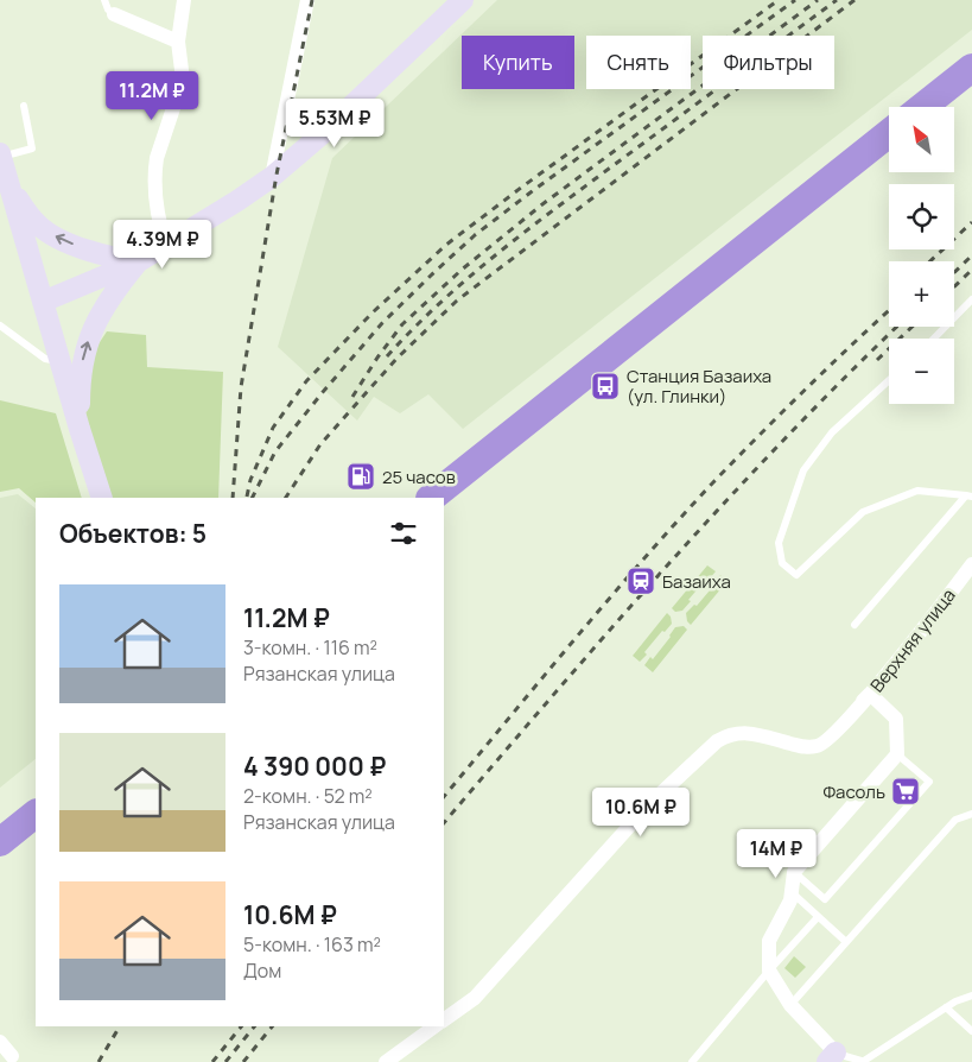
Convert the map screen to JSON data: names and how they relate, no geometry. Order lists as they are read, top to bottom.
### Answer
{
  "streets": {
    "street": ["Верхняя улица"]
  },
  "places": {
    "bus stop": ["Станция Базаиха (ул. Глинки)"],
    "fuel station": ["25 часов"],
    "station": ["Базаиха"],
    "supermarket": ["Фасоль"]
  },
  "north": "top left",
  "page": {
    "chip": ["Купить", "Снять", "Фильтры"],
    "price": [
      "11.2M ₽",
      "5.53M ₽",
      "4.39M ₽",
      "10.6M ₽",
      "14M ₽"
    ],
    "map_buttons": ["+", "−"],
    "heading": "Объектов: 5",
    "list": [
      {
        "name": "11.2M ₽",
        "note": "3-комн. · 116 m² · Рязанская улица"
      },
      {
        "name": "4 390 000 ₽",
        "note": "2-комн. · 52 m² · Рязанская улица"
      },
      {
        "name": "10.6M ₽",
        "note": "5-комн. · 163 m² · Дом"
      }
    ]
  }
}
